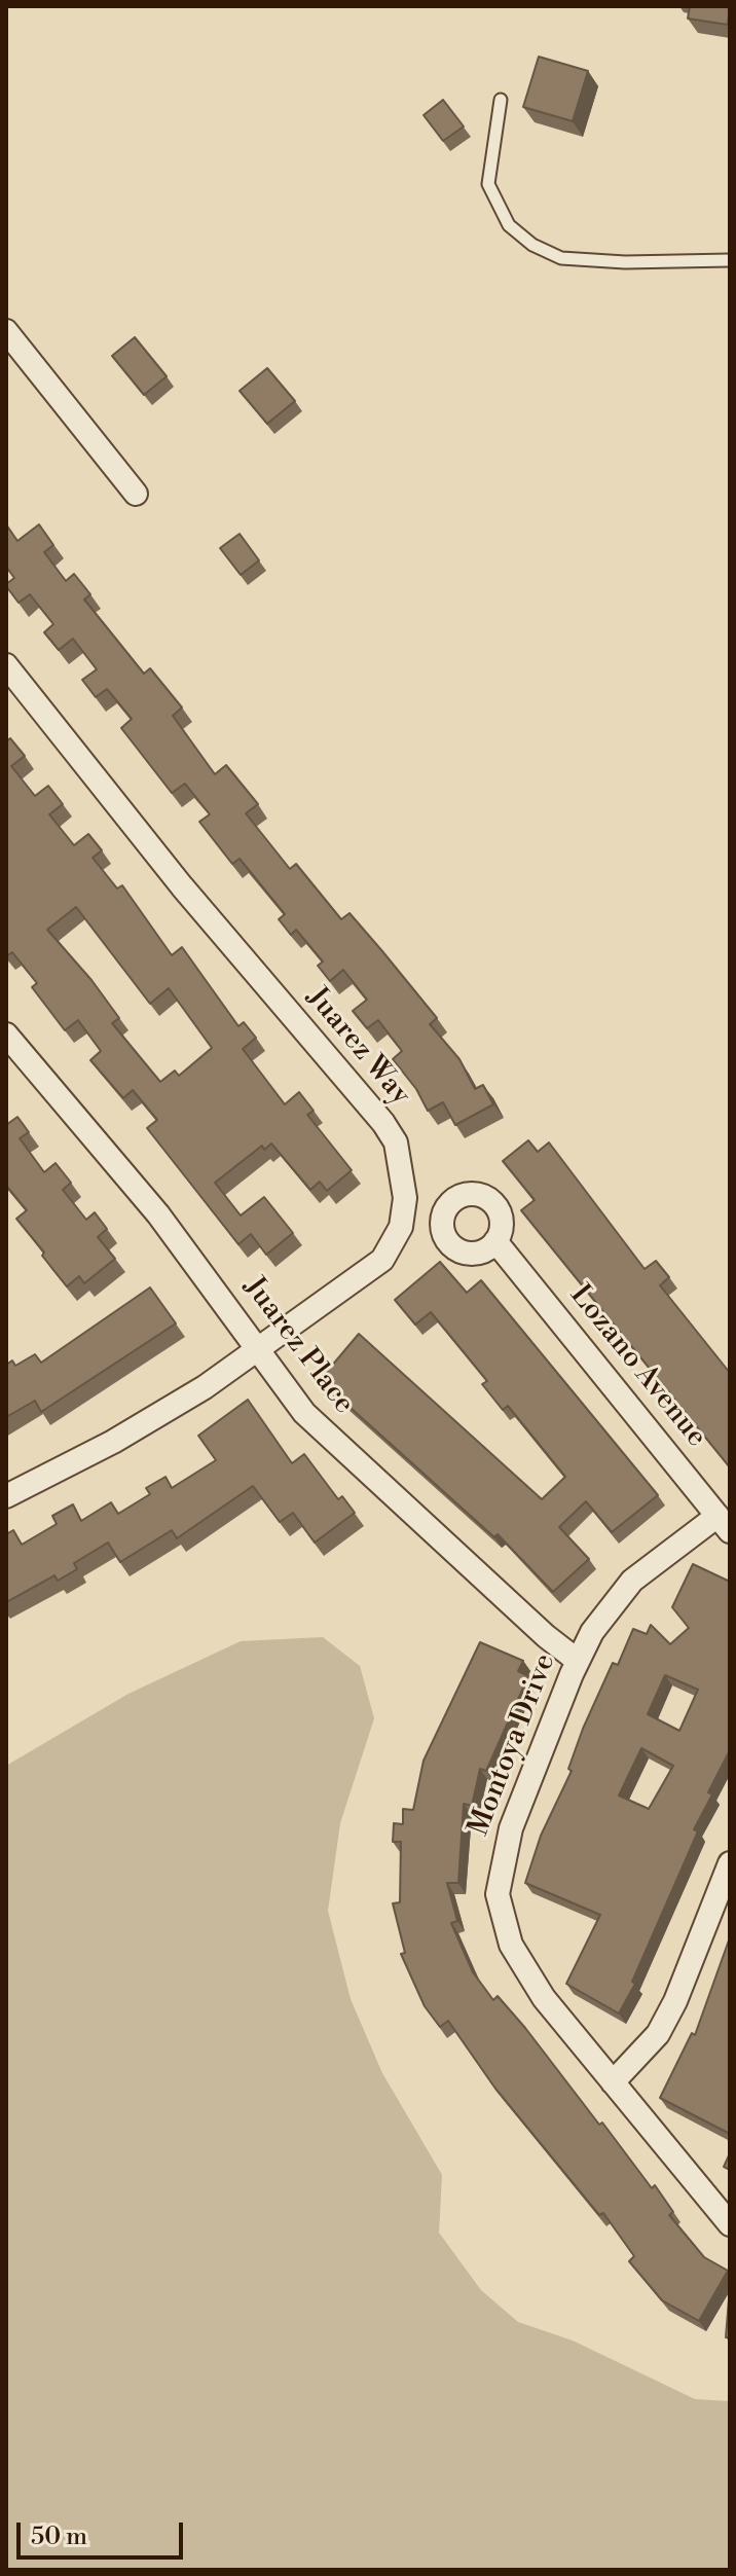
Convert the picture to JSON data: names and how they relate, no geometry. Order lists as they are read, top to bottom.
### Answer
{
  "streets": {
    "street": [
      "Juarez Way",
      "Juarez Place",
      "Lozano Avenue",
      "Montoya Drive"
    ]
  },
  "crossings": [
    ["Juarez Way", "Juarez Place"],
    ["Juarez Place", "Montoya Drive"],
    ["Lozano Avenue", "Montoya Drive"]
  ],
  "scale_bar": "50 m"
}
